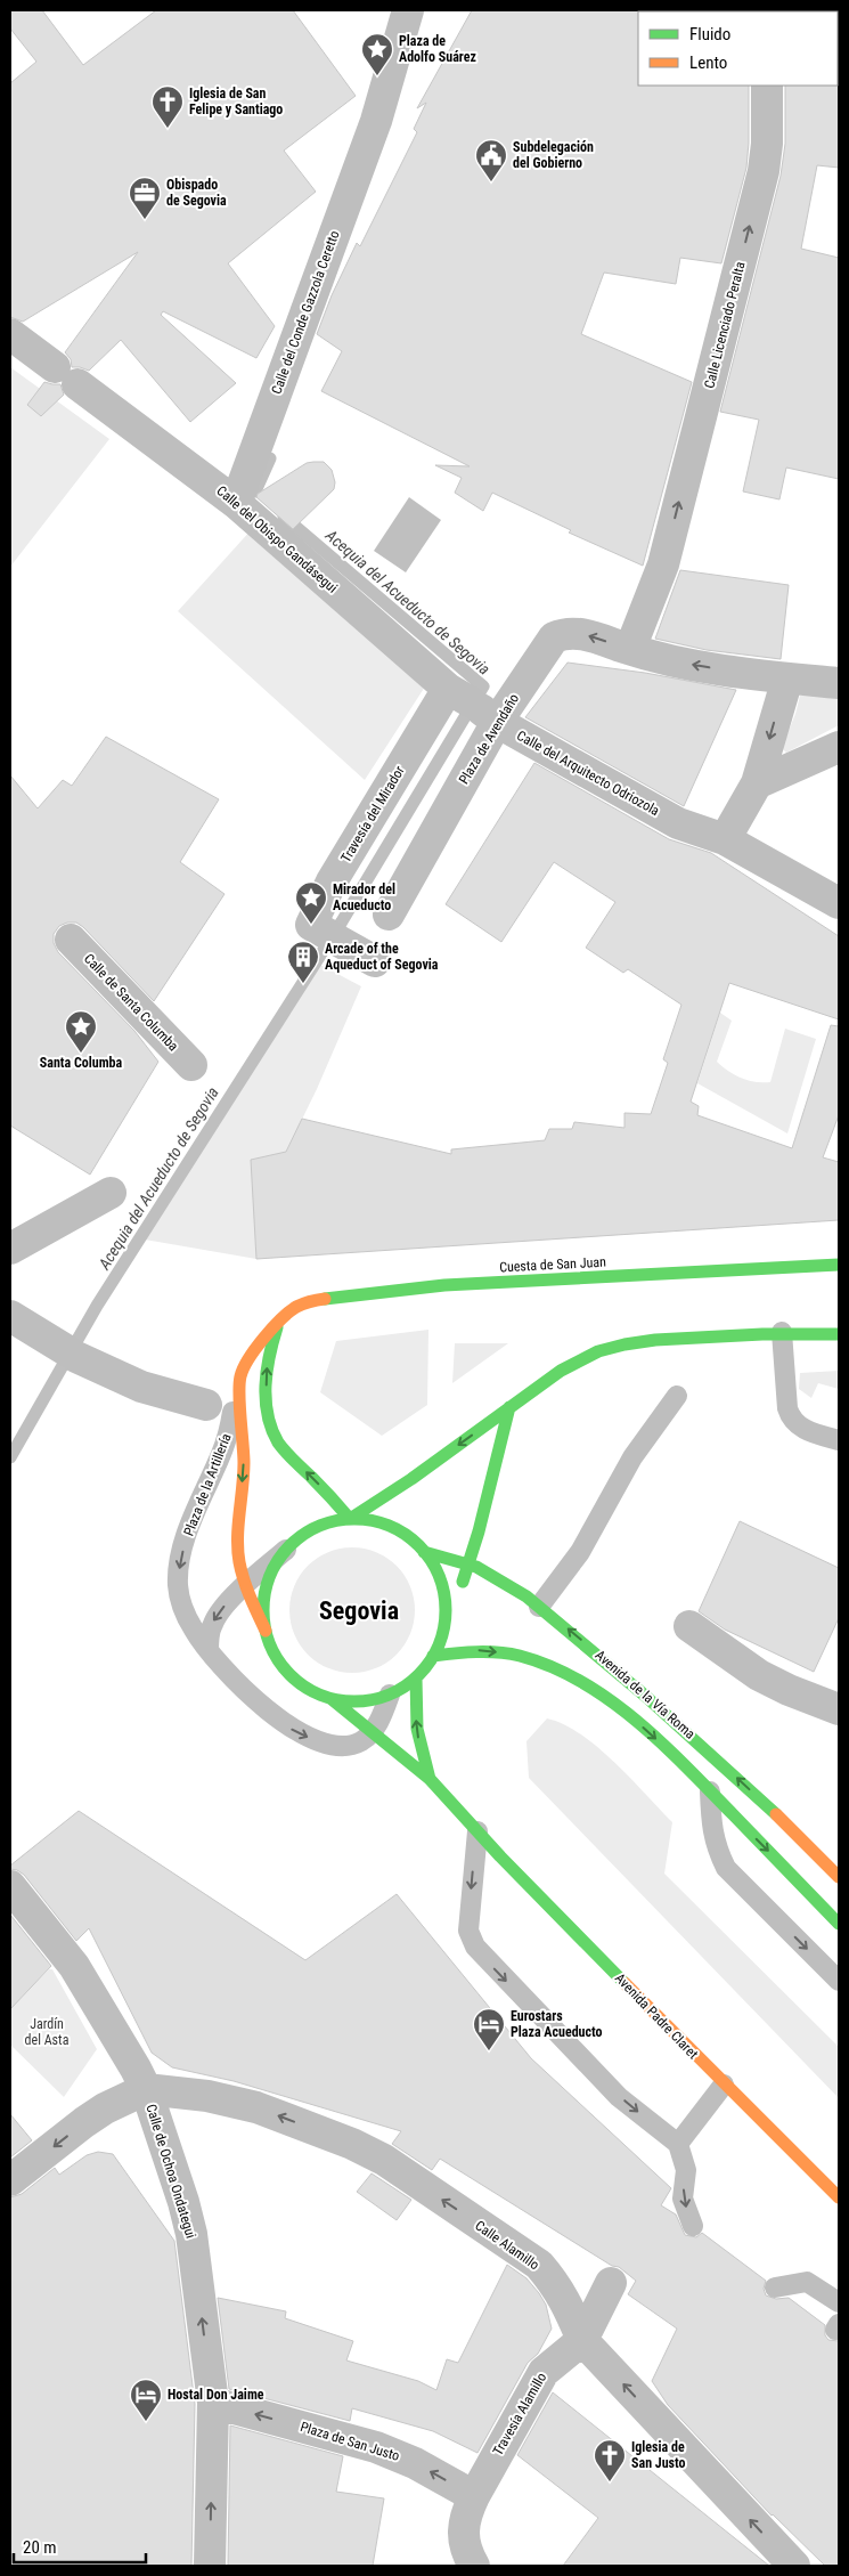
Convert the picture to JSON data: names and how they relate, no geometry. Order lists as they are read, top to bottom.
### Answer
{
  "streets": {
    "main road": ["Cuesta de San Juan", "Avenida de la Vía Roma", "Avenida Padre Claret"],
    "street": [
      "Calle del Conde Gazzola Ceretto",
      "Calle Licenciado Peralta",
      "Calle del Obispo Gandásegui",
      "Plaza de Avendaño",
      "Calle del Arquitecto Odriozola",
      "Travesía del Mirador",
      "Calle de Santa Columba",
      "Plaza de la Artillería",
      "Calle de Ochoa Ondategui",
      "Calle Alamillo",
      "Travesía Alamillo",
      "Plaza de San Justo"
    ]
  },
  "crossings": [
    ["Calle del Conde Gazzola Ceretto", "Calle del Obispo Gandásegui"],
    ["Calle Licenciado Peralta", "Plaza de Avendaño"],
    ["Calle del Obispo Gandásegui", "Plaza de Avendaño"],
    ["Calle del Obispo Gandásegui", "Calle del Arquitecto Odriozola"],
    ["Calle del Obispo Gandásegui", "Travesía del Mirador"],
    ["Plaza de Avendaño", "Calle del Arquitecto Odriozola"],
    ["Plaza de Avendaño", "Travesía del Mirador"],
    ["Calle del Arquitecto Odriozola", "Travesía del Mirador"],
    ["Cuesta de San Juan", "Plaza de la Artillería"],
    ["Cuesta de San Juan", "Avenida de la Vía Roma"],
    ["Cuesta de San Juan", "Avenida Padre Claret"],
    ["Plaza de la Artillería", "Avenida Padre Claret"],
    ["Avenida de la Vía Roma", "Avenida Padre Claret"],
    ["Calle de Ochoa Ondategui", "Calle Alamillo"],
    ["Calle de Ochoa Ondategui", "Plaza de San Justo"],
    ["Calle Alamillo", "Travesía Alamillo"],
    ["Travesía Alamillo", "Plaza de San Justo"]
  ],
  "one_way": [
    "Calle Licenciado Peralta",
    "Plaza de Avendaño",
    "Plaza de la Artillería",
    "Calle de Ochoa Ondategui",
    "Calle Alamillo",
    "Plaza de San Justo"
  ],
  "districts": ["Segovia"],
  "water": ["Acequia del Acueducto de Segovia"],
  "parks": ["Jardín del Asta"],
  "places": {
    "place": ["Plaza de Adolfo Suárez", "Mirador del Acueducto", "Santa Columba"],
    "church": ["Iglesia de San Felipe y Santiago", "Iglesia de San Justo"],
    "public building": ["Subdelegación del Gobierno"],
    "office": ["Obispado de Segovia"],
    "building": ["Arcade of the Aqueduct of Segovia"],
    "hotel": ["Eurostars Plaza Acueducto", "Hostal Don Jaime"]
  },
  "legend": ["Fluido", "Lento"],
  "scale_bar": "20 m"
}
